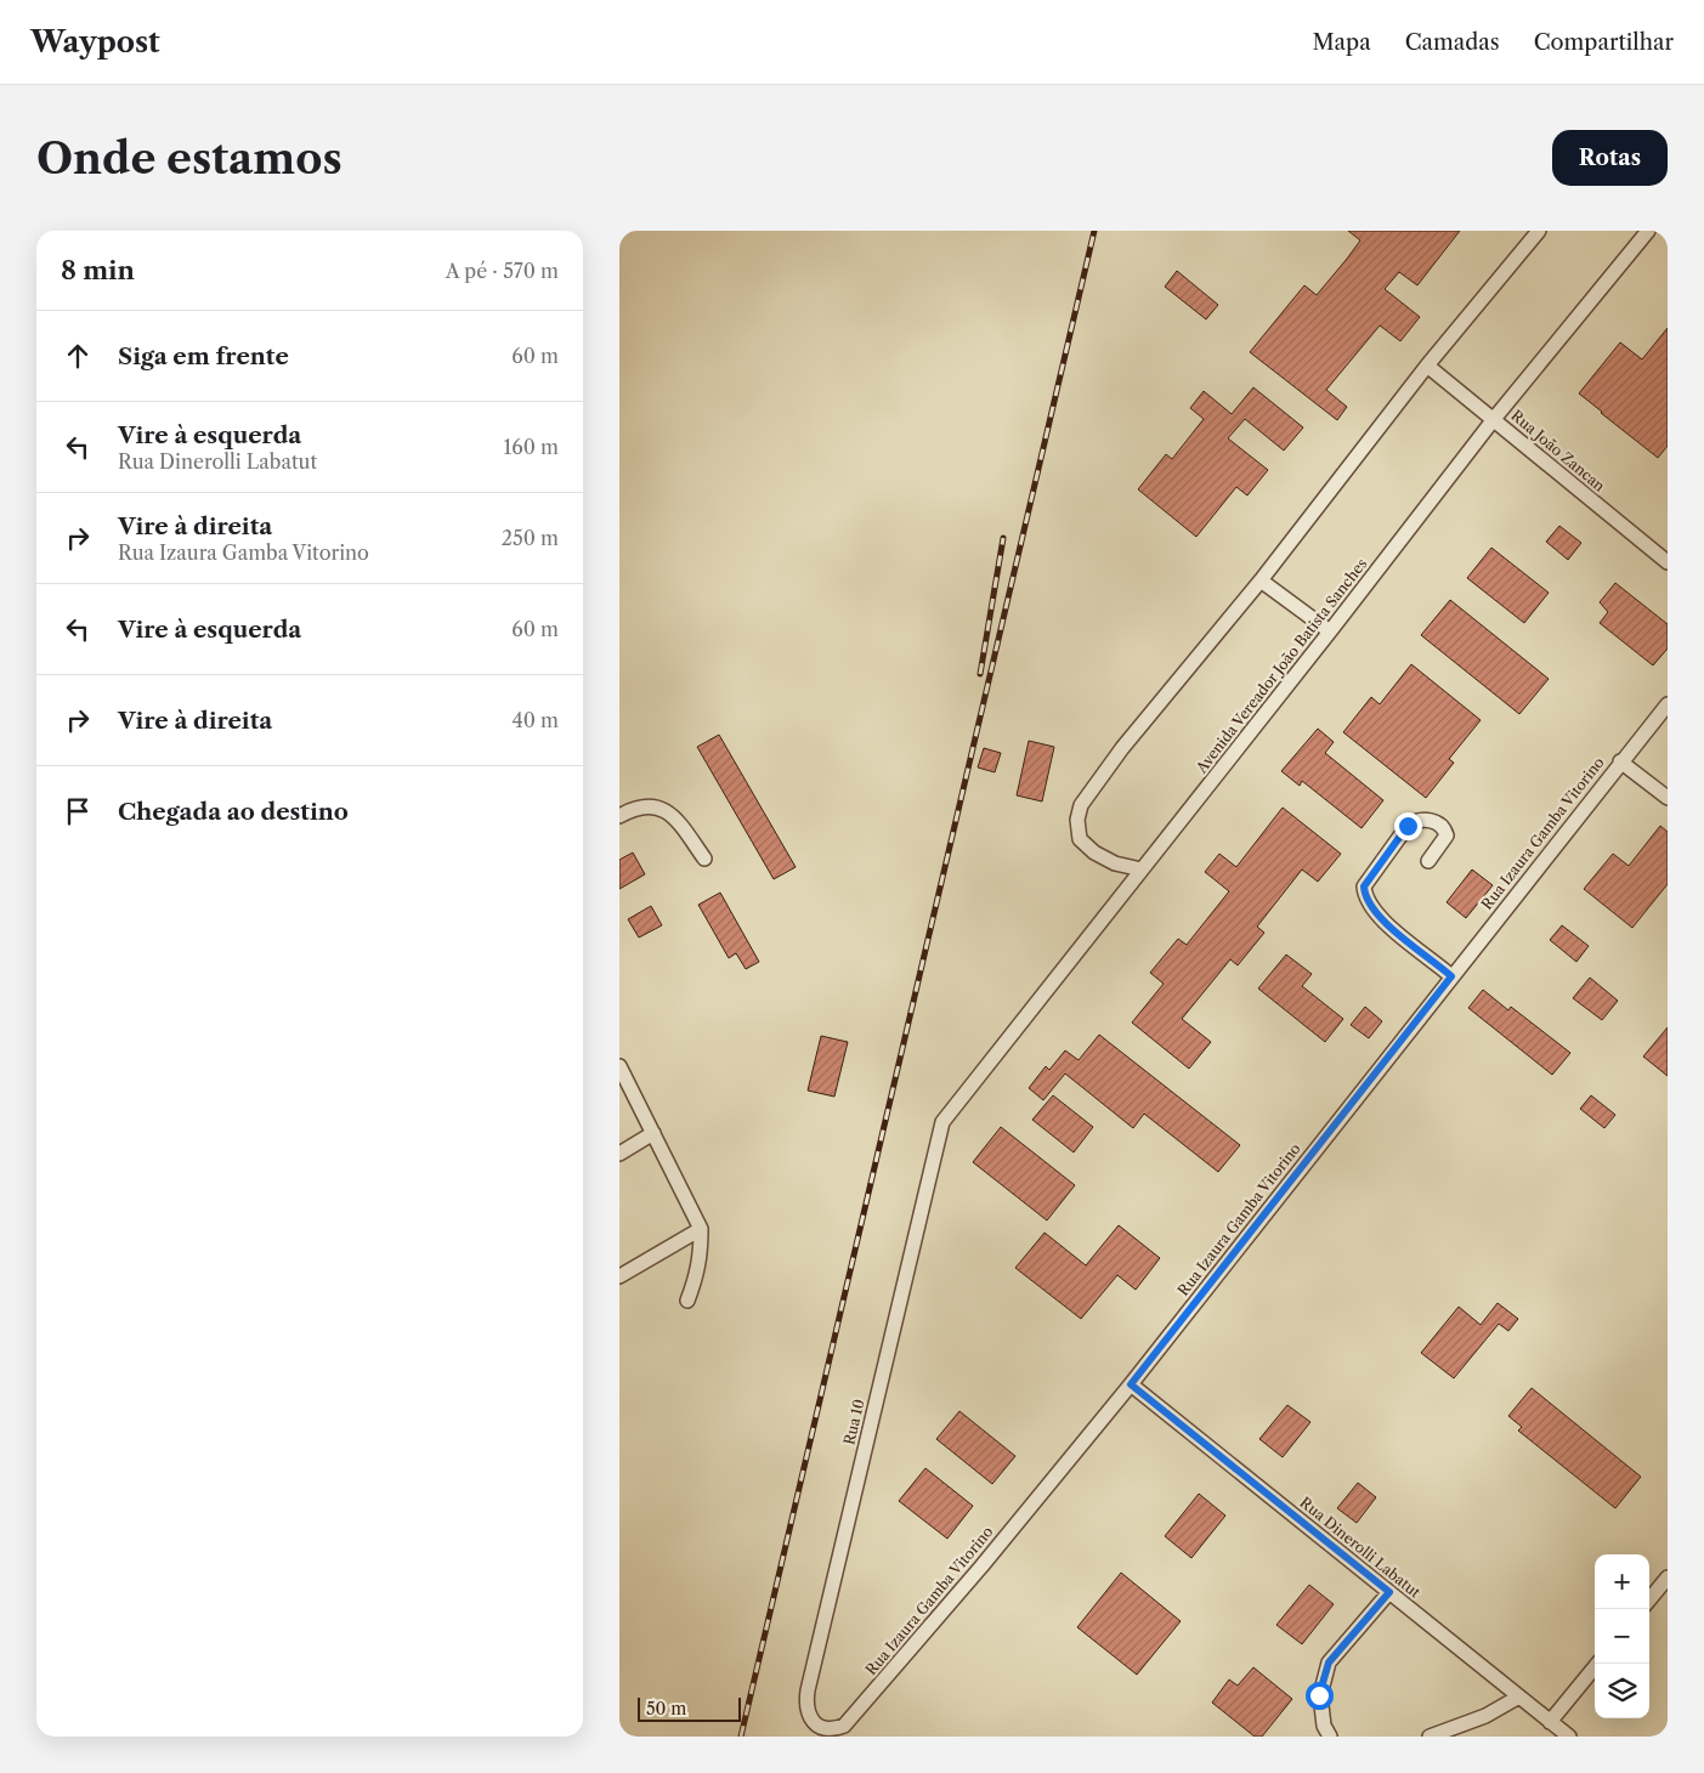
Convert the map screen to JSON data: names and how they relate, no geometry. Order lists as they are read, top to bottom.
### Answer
{
  "streets": {
    "street": [
      "Rua João Zancan",
      "Avenida Vereador João Batista Sanches",
      "Rua Izaura Gamba Vitorino",
      "Rua 10",
      "Rua Dinerolli Labatut"
    ]
  },
  "crossings": [
    ["Rua João Zancan", "Avenida Vereador João Batista Sanches"],
    ["Avenida Vereador João Batista Sanches", "Rua 10"],
    ["Rua Izaura Gamba Vitorino", "Rua 10"],
    ["Rua Izaura Gamba Vitorino", "Rua Dinerolli Labatut"]
  ],
  "scale_bar": "50 m",
  "page": {
    "header": "Waypost",
    "nav": ["Mapa", "Camadas", "Compartilhar"],
    "buttons": "Rotas",
    "title": "Onde estamos",
    "heading": ["8 min", "A pé · 570 m"],
    "list": [
      ["Siga em frente", "60 m"],
      ["Vire à esquerda", "Rua Dinerolli Labatut", "160 m"],
      ["Vire à direita", "Rua Izaura Gamba Vitorino", "250 m"],
      ["Vire à esquerda", "60 m"],
      ["Vire à direita", "40 m"],
      "Chegada ao destino"
    ],
    "map_buttons": ["+", "−"],
    "scale": "50 m"
  }
}
